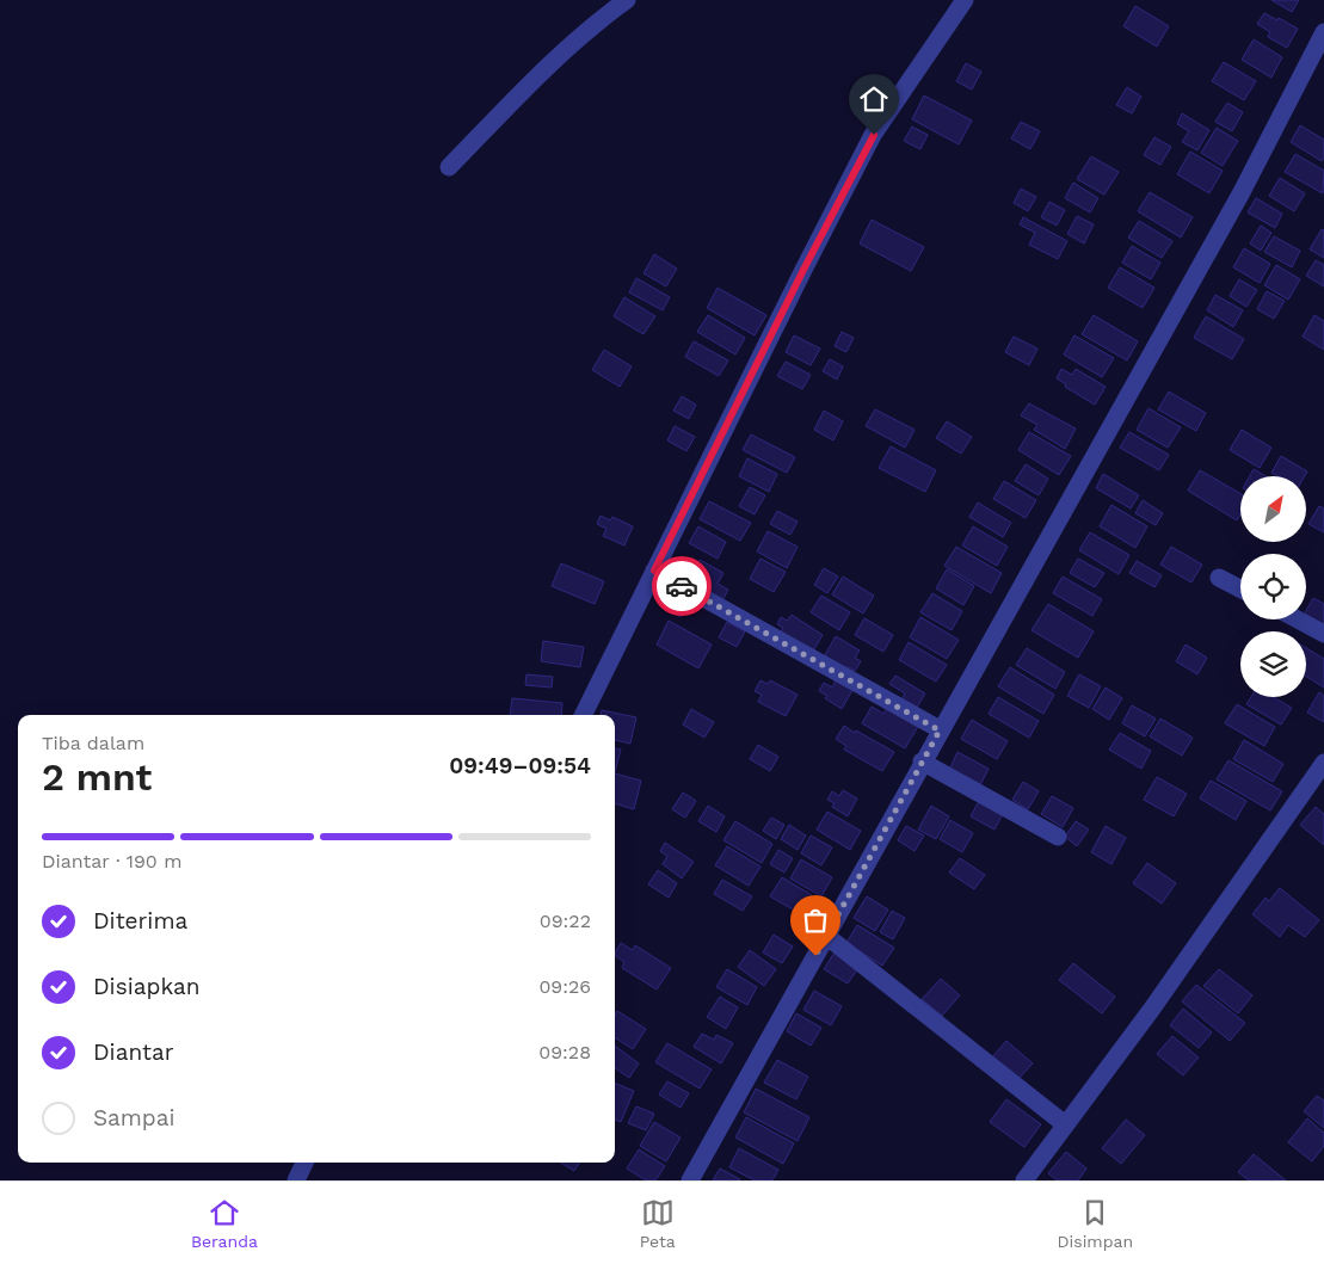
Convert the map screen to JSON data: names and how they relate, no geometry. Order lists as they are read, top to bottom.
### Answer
{
  "north": "top right",
  "page": {
    "heading": ["2 mnt", "Tiba dalam", "09:49–09:54"],
    "bar": "Diantar · 190 m",
    "list": [
      ["Diterima", "09:22"],
      ["Disiapkan", "09:26"],
      ["Diantar", "09:28"],
      "Sampai"
    ],
    "tabs": ["Beranda", "Peta", "Disimpan"]
  }
}
